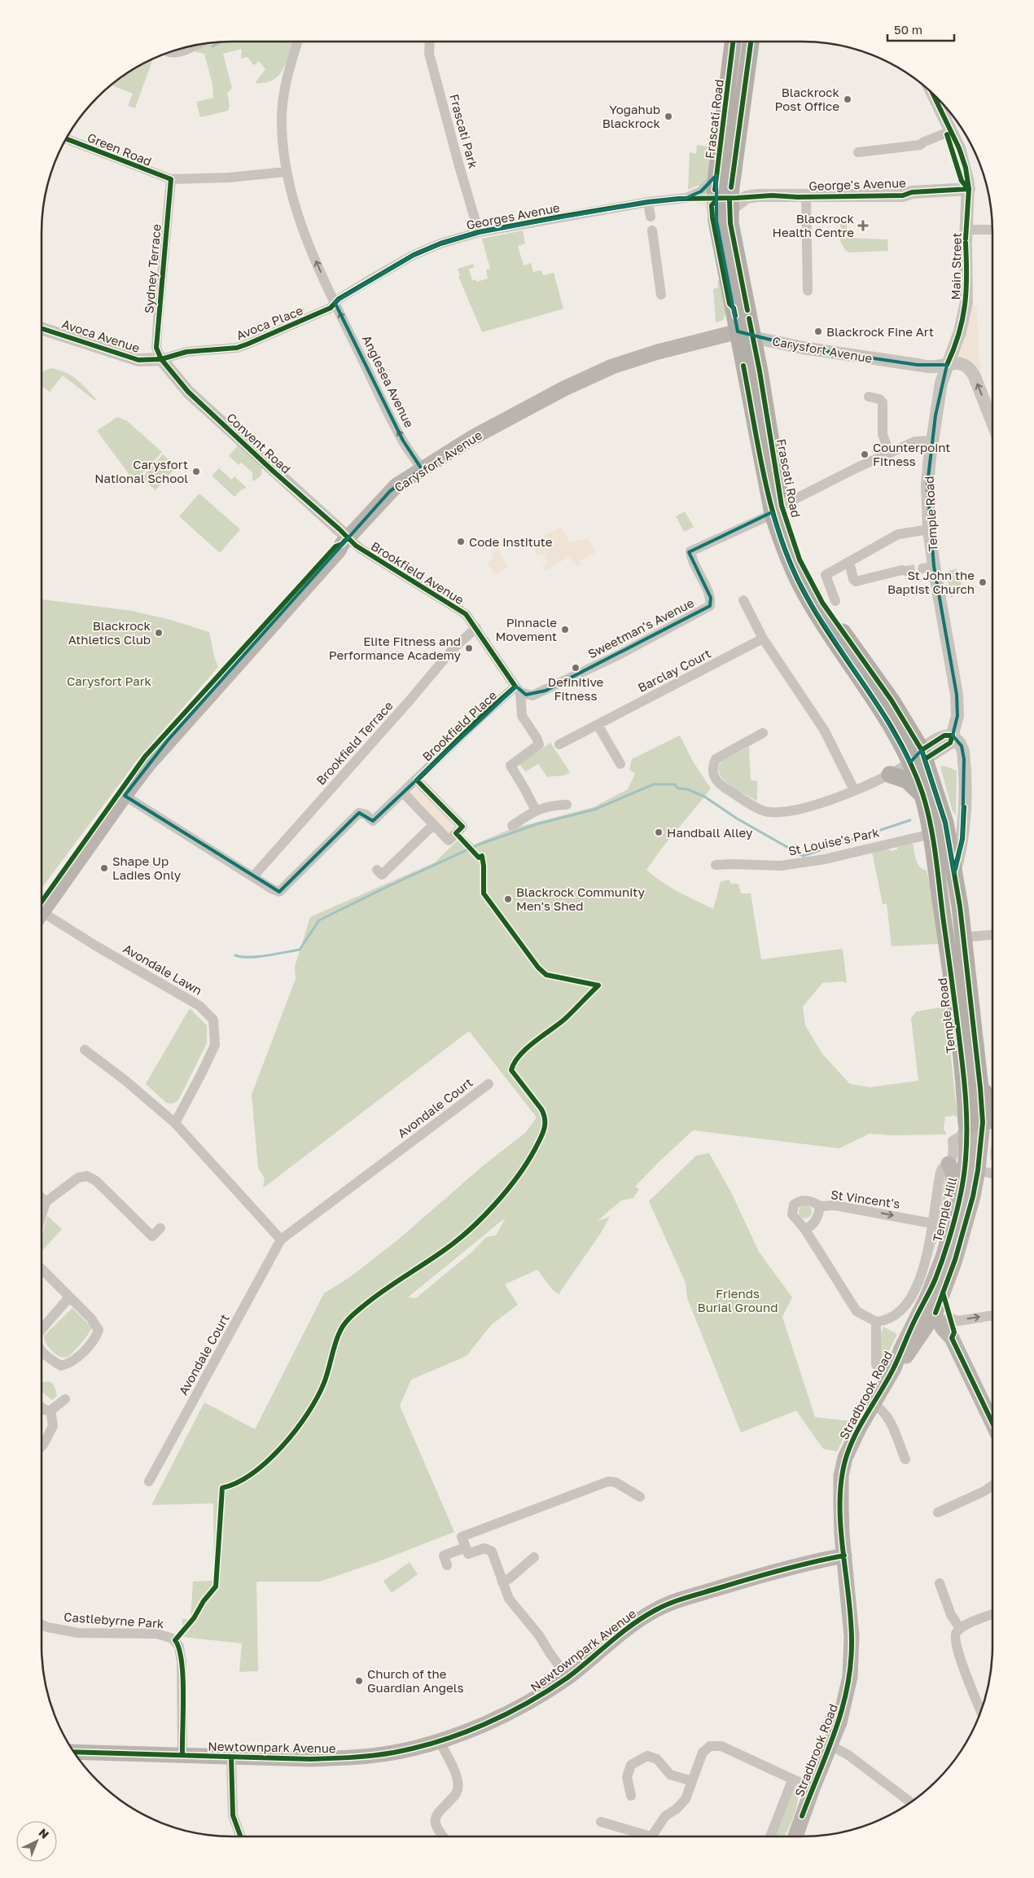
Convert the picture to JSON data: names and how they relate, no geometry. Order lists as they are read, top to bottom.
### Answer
{
  "streets": {
    "highway": ["Frascati Road", "Temple Road"],
    "main road": [
      "Carysfort Avenue",
      "Temple Hill",
      "Stradbrook Road",
      "Newtownpark Avenue"
    ],
    "street": [
      "Frascati Park",
      "Green Road",
      "George's Avenue",
      "Georges Avenue",
      "Main Street",
      "Sydney Terrace",
      "Avoca Place",
      "Avoca Avenue",
      "Anglesea Avenue",
      "Convent Road",
      "Brookfield Avenue",
      "Sweetman's Avenue",
      "Barclay Court",
      "Brookfield Place",
      "Brookfield Terrace",
      "St Louise's Park",
      "Avondale Lawn",
      "Avondale Court",
      "St Vincent's",
      "Castlebyrne Park"
    ]
  },
  "crossings": [
    ["Frascati Road", "George's Avenue"],
    ["Frascati Road", "Georges Avenue"],
    ["Frascati Road", "Carysfort Avenue"],
    ["Frascati Road", "Temple Road"],
    ["Frascati Road", "Sweetman's Avenue"],
    ["Frascati Park", "Georges Avenue"],
    ["Green Road", "Sydney Terrace"],
    ["Green Road", "Anglesea Avenue"],
    ["George's Avenue", "Main Street"],
    ["Georges Avenue", "Avoca Place"],
    ["Georges Avenue", "Anglesea Avenue"],
    ["Main Street", "Carysfort Avenue"],
    ["Main Street", "Temple Road"],
    ["Sydney Terrace", "Avoca Place"],
    ["Sydney Terrace", "Avoca Avenue"],
    ["Sydney Terrace", "Convent Road"],
    ["Avoca Place", "Avoca Avenue"],
    ["Avoca Place", "Anglesea Avenue"],
    ["Avoca Place", "Convent Road"],
    ["Avoca Avenue", "Convent Road"],
    ["Carysfort Avenue", "Anglesea Avenue"],
    ["Carysfort Avenue", "Convent Road"],
    ["Carysfort Avenue", "Temple Road"],
    ["Carysfort Avenue", "Brookfield Avenue"],
    ["Convent Road", "Brookfield Avenue"],
    ["Temple Road", "Sweetman's Avenue"],
    ["Temple Road", "St Louise's Park"],
    ["Temple Road", "Temple Hill"],
    ["Brookfield Avenue", "Sweetman's Avenue"],
    ["Brookfield Avenue", "Brookfield Place"],
    ["Brookfield Avenue", "Brookfield Terrace"],
    ["Sweetman's Avenue", "Brookfield Place"],
    ["Brookfield Place", "Brookfield Terrace"],
    ["Temple Hill", "Stradbrook Road"],
    ["Stradbrook Road", "Newtownpark Avenue"],
    ["Castlebyrne Park", "Newtownpark Avenue"]
  ],
  "one_way": ["Anglesea Avenue", "St Vincent's"],
  "parks": ["Carysfort Park", "Friends Burial Ground"],
  "places": {
    "other": [
      "Blackrock Post Office",
      "Yogahub Blackrock",
      "Blackrock Fine Art",
      "Counterpoint Fitness",
      "Carysfort National School",
      "Code Institute",
      "St John the Baptist Church",
      "Pinnacle Movement",
      "Blackrock Athletics Club",
      "Elite Fitness and Performance Academy",
      "Definitive Fitness",
      "Handball Alley",
      "Shape Up Ladies Only",
      "Blackrock Community Men's Shed",
      "Church of the Guardian Angels"
    ],
    "health": ["Blackrock Health Centre"]
  },
  "scale_bar": "50 m",
  "north": "top right"
}
